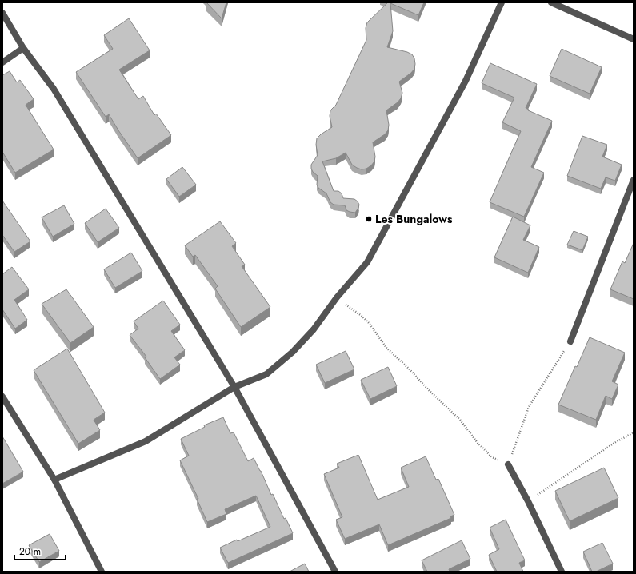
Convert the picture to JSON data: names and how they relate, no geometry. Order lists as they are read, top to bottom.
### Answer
{
  "places": ["Les Bungalows"],
  "scale_bar": "20 m"
}
